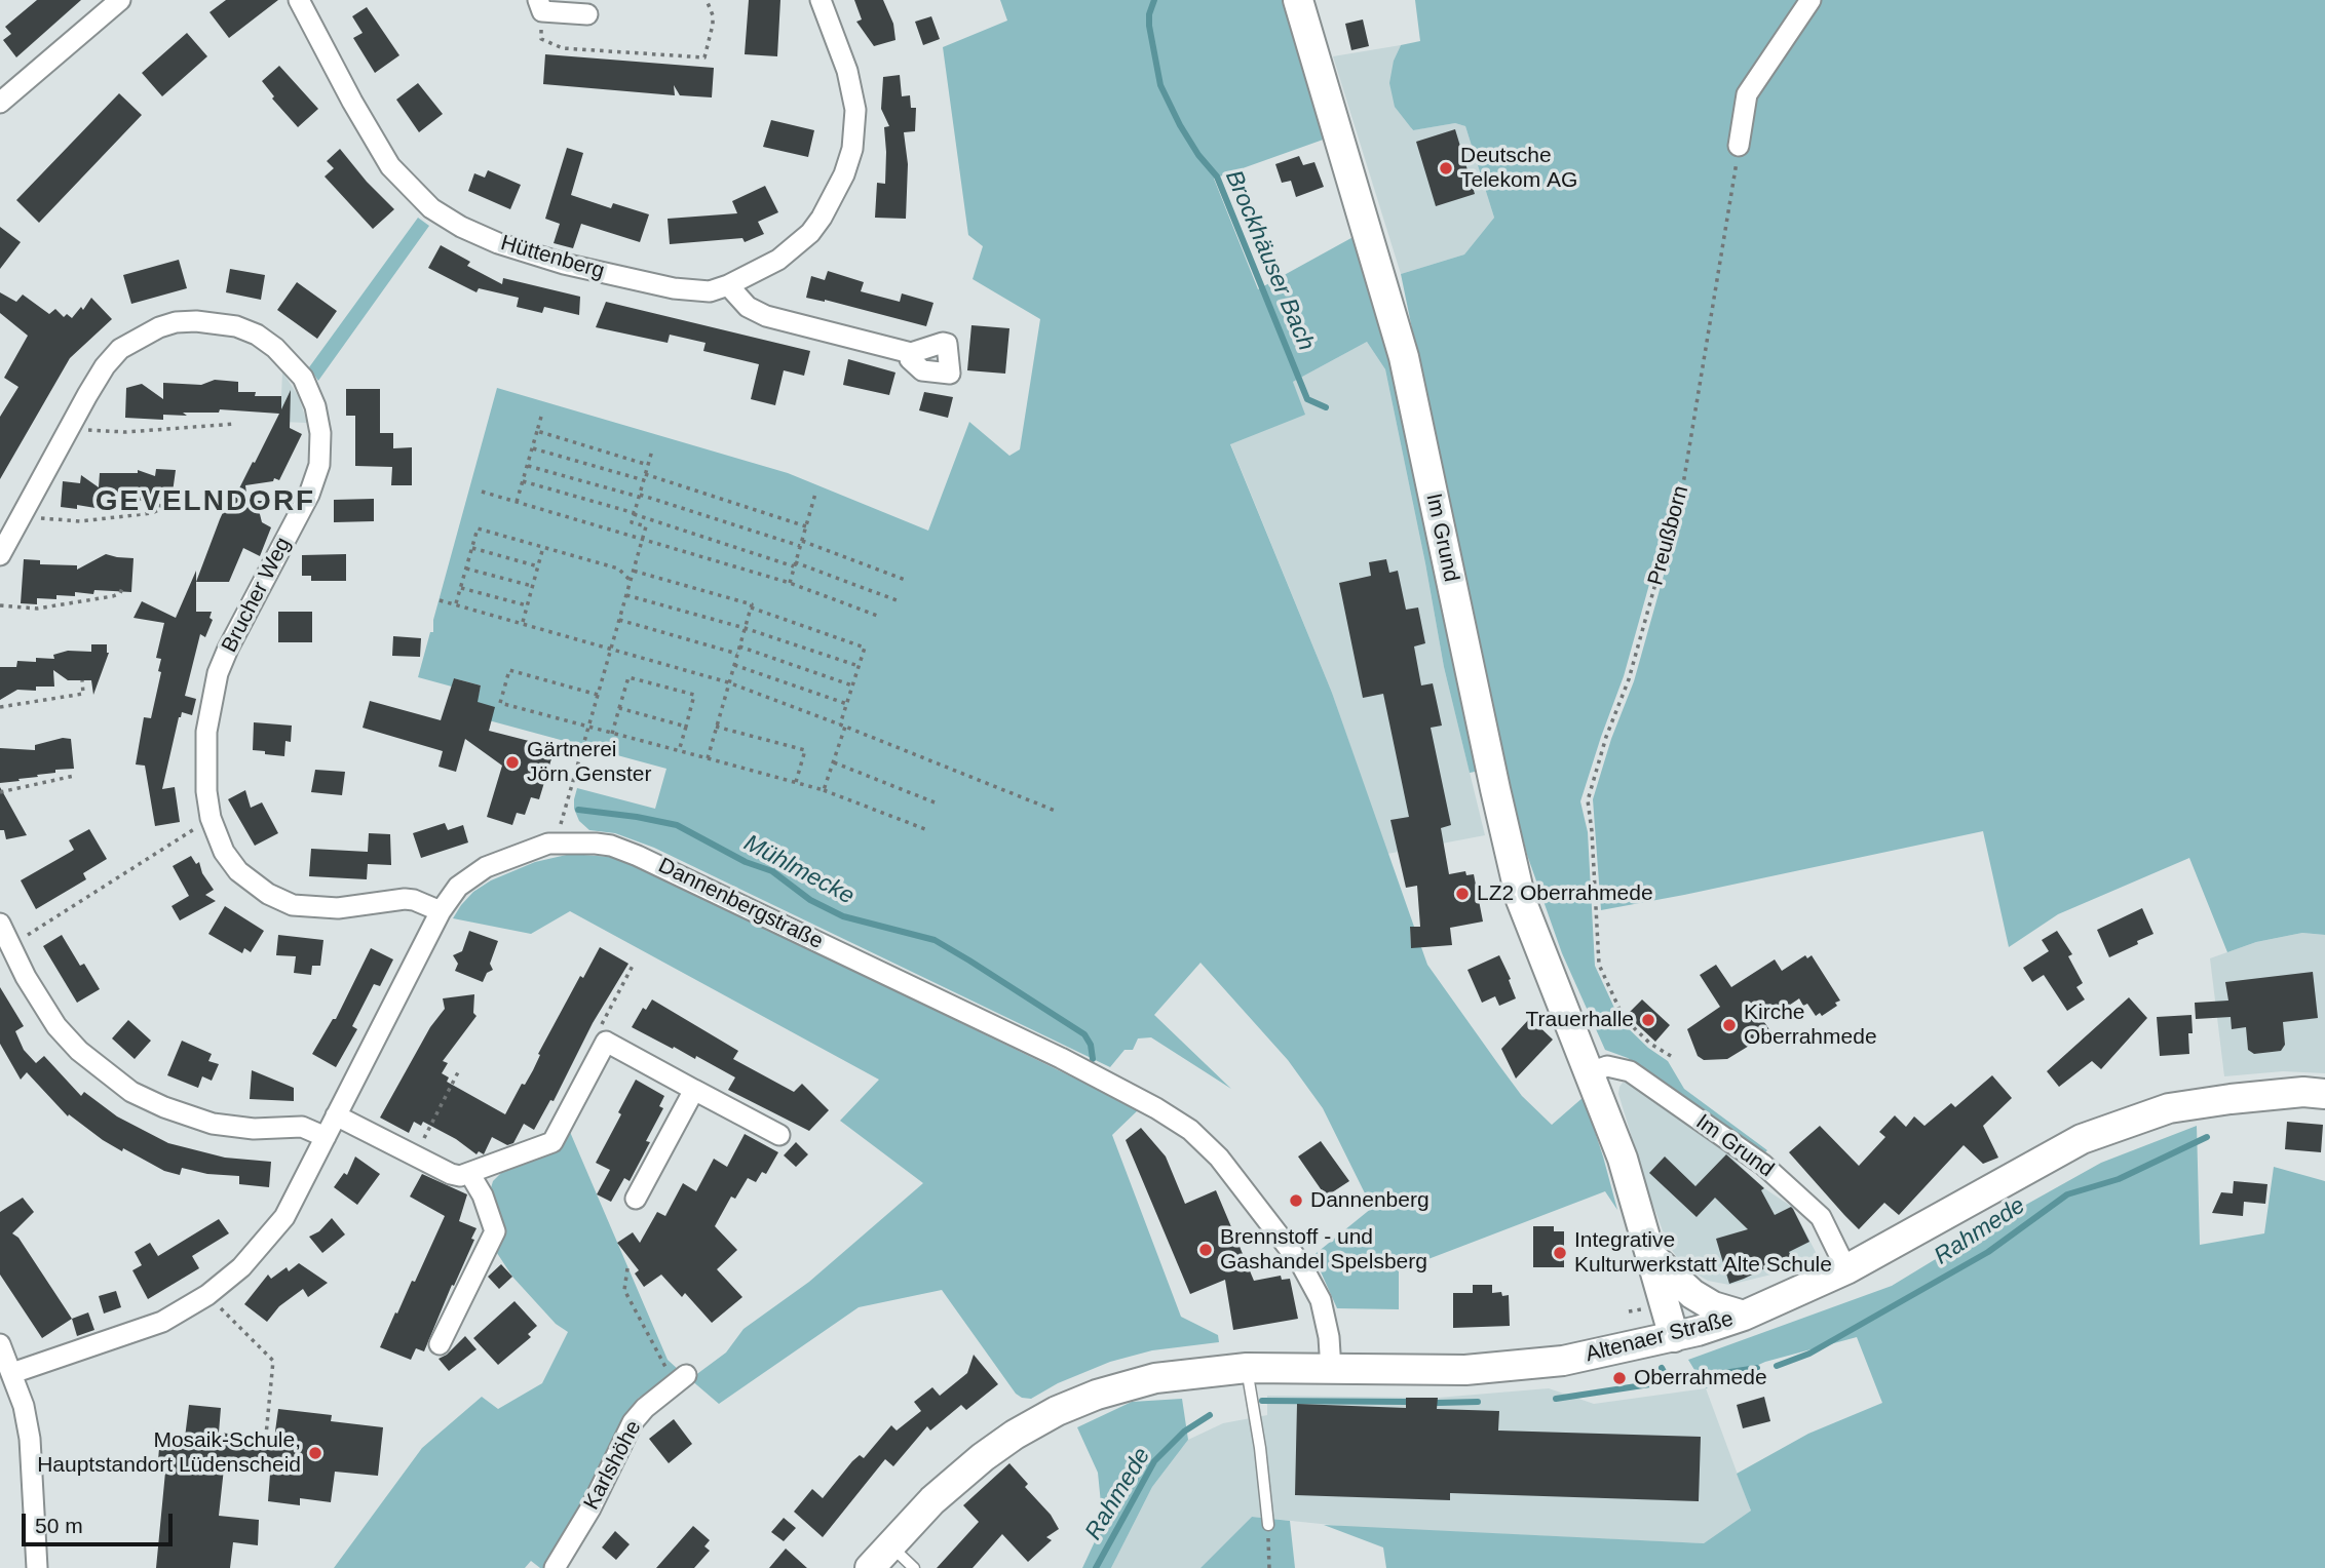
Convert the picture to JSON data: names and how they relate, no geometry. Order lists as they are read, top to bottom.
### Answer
{
  "streets": {
    "main road": ["Im Grund", "Altenaer Straße"],
    "street": [
      "Hüttenberg",
      "Brucher Weg",
      "Dannenbergstraße",
      "Karlshöhe"
    ],
    "path": ["Preußborn"]
  },
  "crossings": [
    ["Im Grund", "Altenaer Straße"],
    ["Brucher Weg", "Dannenbergstraße"],
    ["Dannenbergstraße", "Altenaer Straße"]
  ],
  "districts": ["GEVELNDORF"],
  "water": ["Brockhäuser Bach", "Mühlmecke", "Rahmede"],
  "places": [
    "Deutsche Telekom AG",
    "Gärtnerei Jörn Genster",
    "LZ2 Oberrahmede",
    "Trauerhalle",
    "Kirche Oberrahmede",
    "Dannenberg",
    "Brennstoff - und Gashandel Spelsberg",
    "Integrative Kulturwerkstatt Alte Schule",
    "Oberrahmede",
    "Mosaik-Schule, Hauptstandort Lüdenscheid"
  ],
  "scale_bar": "50 m"
}
